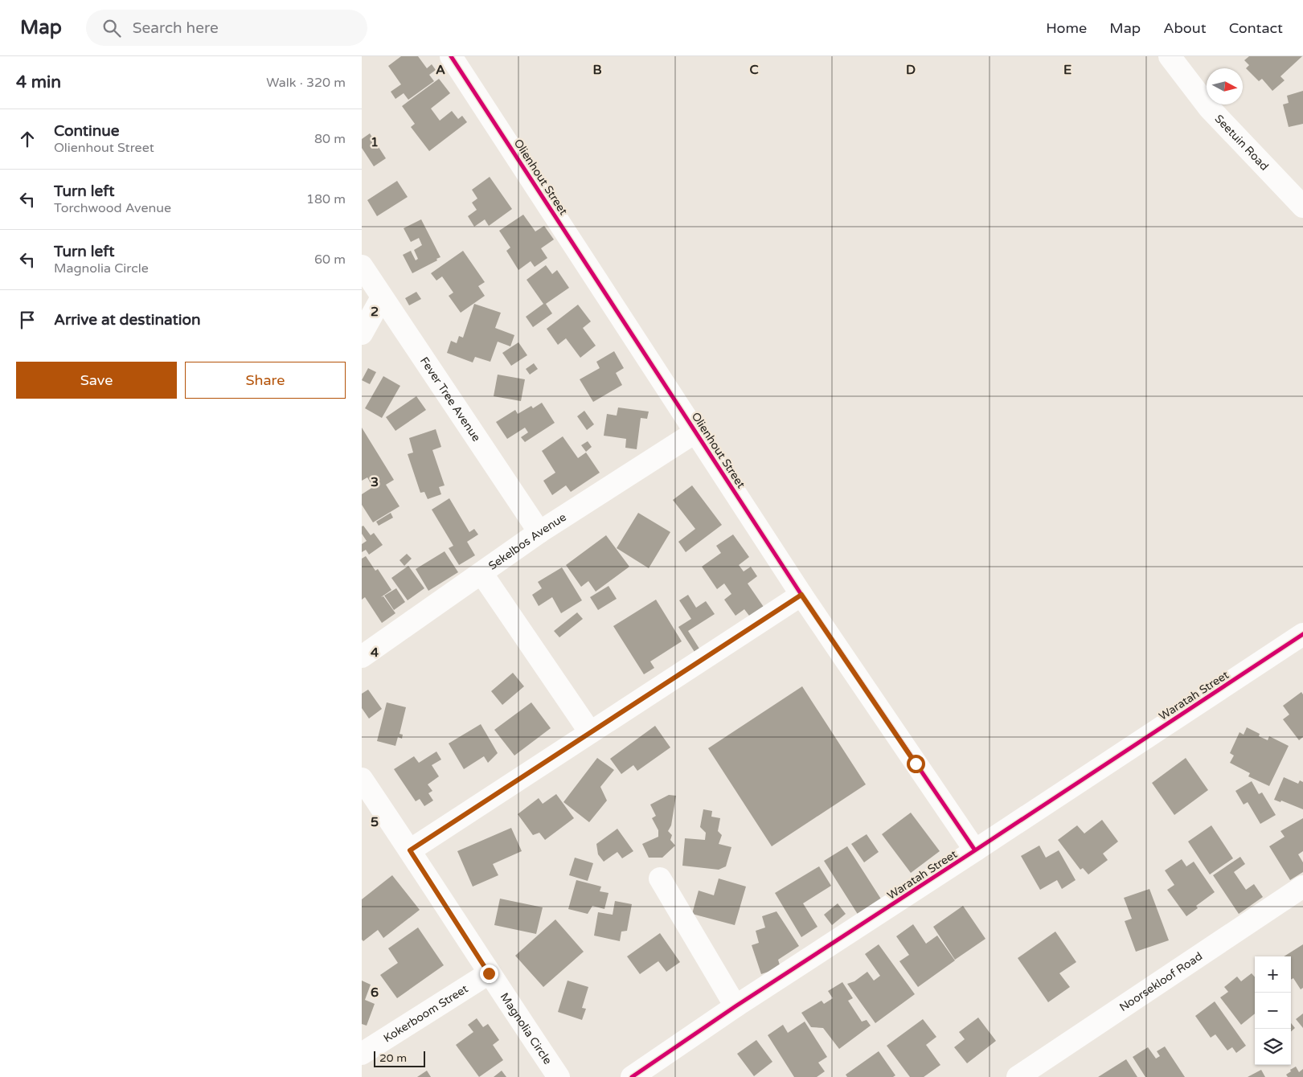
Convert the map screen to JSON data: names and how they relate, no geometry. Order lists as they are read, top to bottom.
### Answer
{
  "streets": {
    "street": [
      "Seetuin Road",
      "Olienhout Street",
      "Fever Tree Avenue",
      "Sekelbos Avenue",
      "Waratah Street",
      "Noorsekloof Road",
      "Kokerboom Street",
      "Magnolia Circle"
    ]
  },
  "crossings": [
    ["Olienhout Street", "Sekelbos Avenue"],
    ["Olienhout Street", "Waratah Street"],
    ["Fever Tree Avenue", "Sekelbos Avenue"],
    ["Kokerboom Street", "Magnolia Circle"]
  ],
  "scale_bar": "20 m",
  "north": "right",
  "page": {
    "header": "Map",
    "search": "Search here",
    "nav": [
      "Home",
      "Map",
      "About",
      "Contact"
    ],
    "heading": ["4 min", "Walk · 320 m"],
    "list": [
      ["Continue", "Olienhout Street", "80 m"],
      ["Turn left", "Torchwood Avenue", "180 m"],
      ["Turn left", "Magnolia Circle", "60 m"],
      "Arrive at destination"
    ],
    "buttons": ["Save", "Share"],
    "map_buttons": ["+", "−"],
    "scale": "20 m"
  },
  "grid": {
    "columns": [
      "A",
      "B",
      "C",
      "D",
      "E"
    ],
    "rows": [
      "1",
      "2",
      "3",
      "4",
      "5",
      "6"
    ]
  }
}
